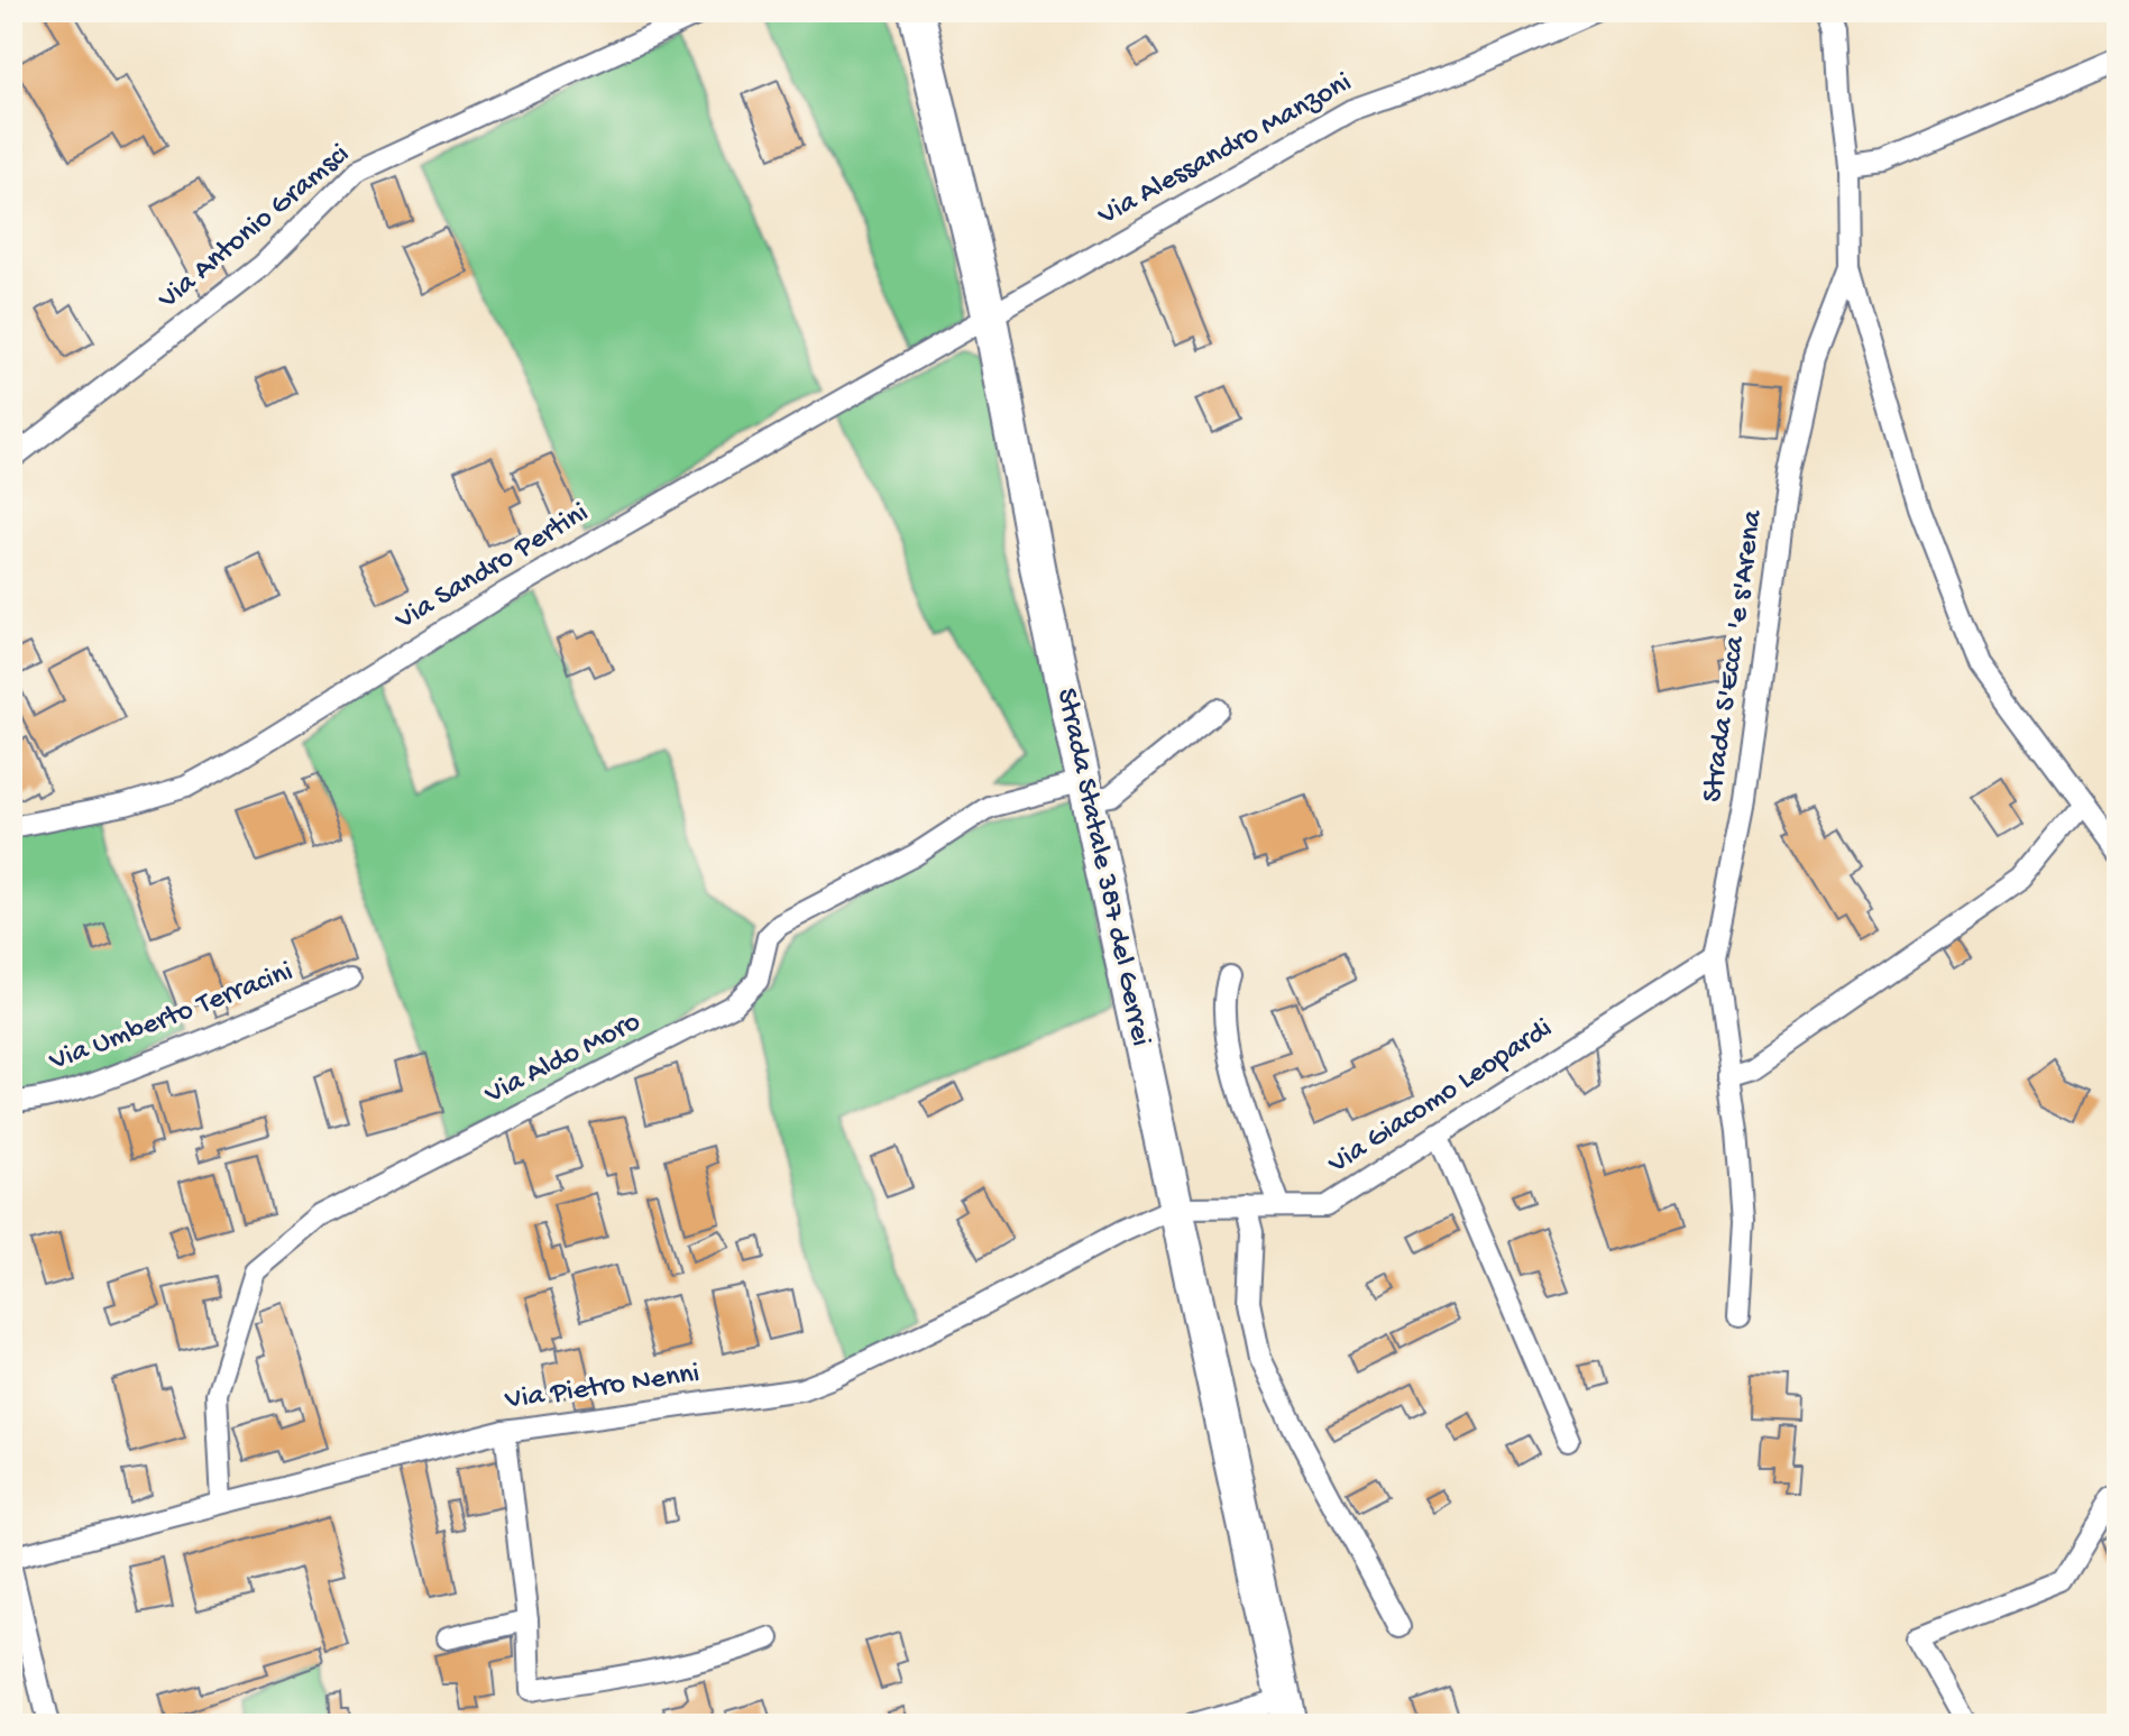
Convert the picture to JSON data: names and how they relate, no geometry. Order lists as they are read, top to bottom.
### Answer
{
  "streets": {
    "main road": ["Strada Statale 387 del Gerrei"],
    "street": [
      "Via Alessandro Manzoni",
      "Via Antonio Gramsci",
      "Via Sandro Pertini",
      "Strada S'Ecca 'e s'Arena",
      "Via Umberto Terracini",
      "Via Aldo Moro",
      "Via Giacomo Leopardi",
      "Via Pietro Nenni"
    ]
  },
  "crossings": [
    ["Via Alessandro Manzoni", "Via Sandro Pertini"],
    ["Via Alessandro Manzoni", "Strada Statale 387 del Gerrei"],
    ["Via Sandro Pertini", "Strada Statale 387 del Gerrei"],
    ["Strada S'Ecca 'e s'Arena", "Via Giacomo Leopardi"],
    ["Strada Statale 387 del Gerrei", "Via Aldo Moro"],
    ["Strada Statale 387 del Gerrei", "Via Giacomo Leopardi"],
    ["Strada Statale 387 del Gerrei", "Via Pietro Nenni"],
    ["Via Aldo Moro", "Via Pietro Nenni"],
    ["Via Giacomo Leopardi", "Via Pietro Nenni"]
  ]
}
